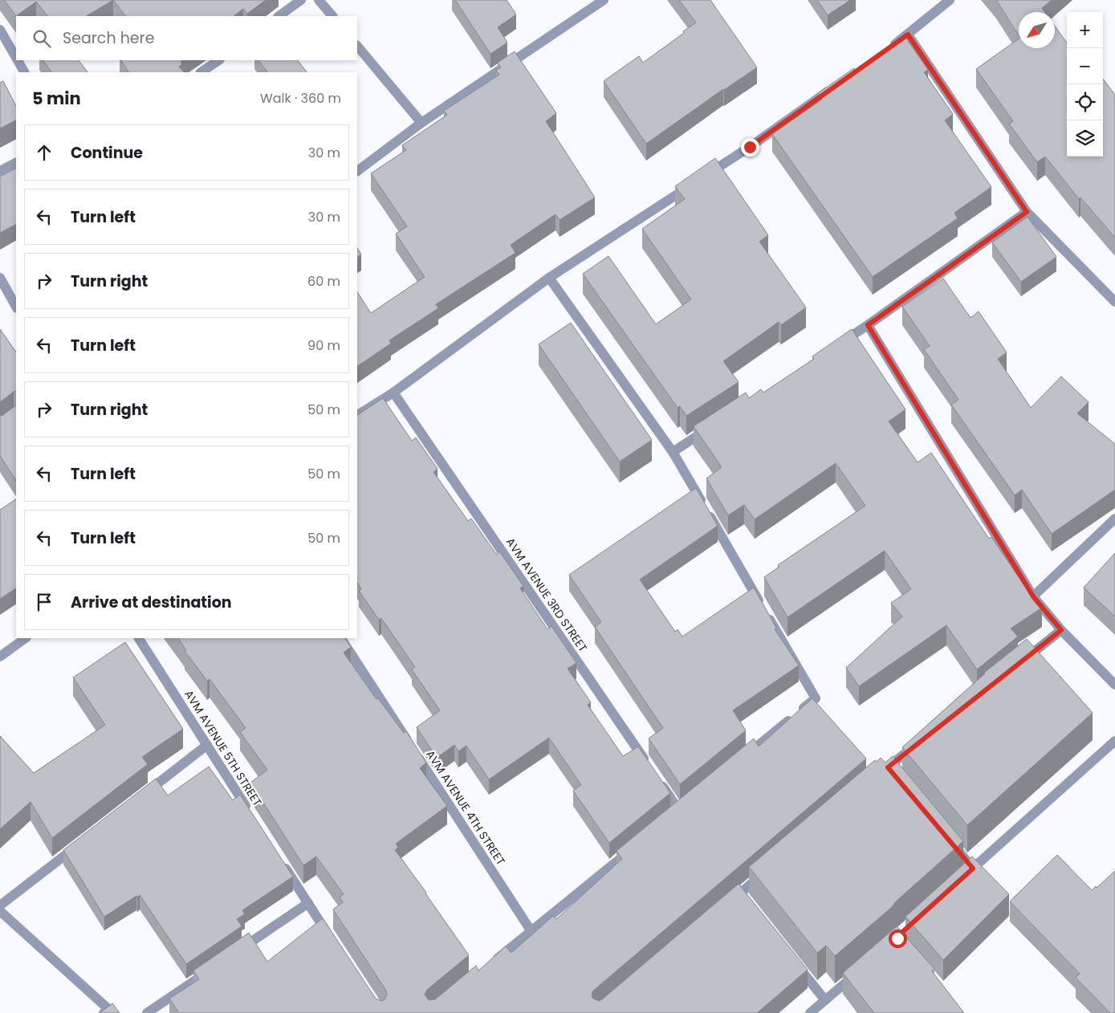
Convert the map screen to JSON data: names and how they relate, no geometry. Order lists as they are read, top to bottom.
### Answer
{
  "streets": {
    "street": ["AVM AVENUE 3RD STREET", "AVM AVENUE 5TH STREET", "AVM AVENUE 4TH STREET"]
  },
  "north": "bottom left",
  "page": {
    "map_buttons": ["+", "−"],
    "search": "Search here",
    "heading": ["5 min", "Walk · 360 m"],
    "list": [
      ["Continue", "30 m"],
      ["Turn left", "30 m"],
      ["Turn right", "60 m"],
      ["Turn left", "90 m"],
      ["Turn right", "50 m"],
      ["Turn left", "50 m"],
      ["Turn left", "50 m"],
      "Arrive at destination"
    ]
  }
}
